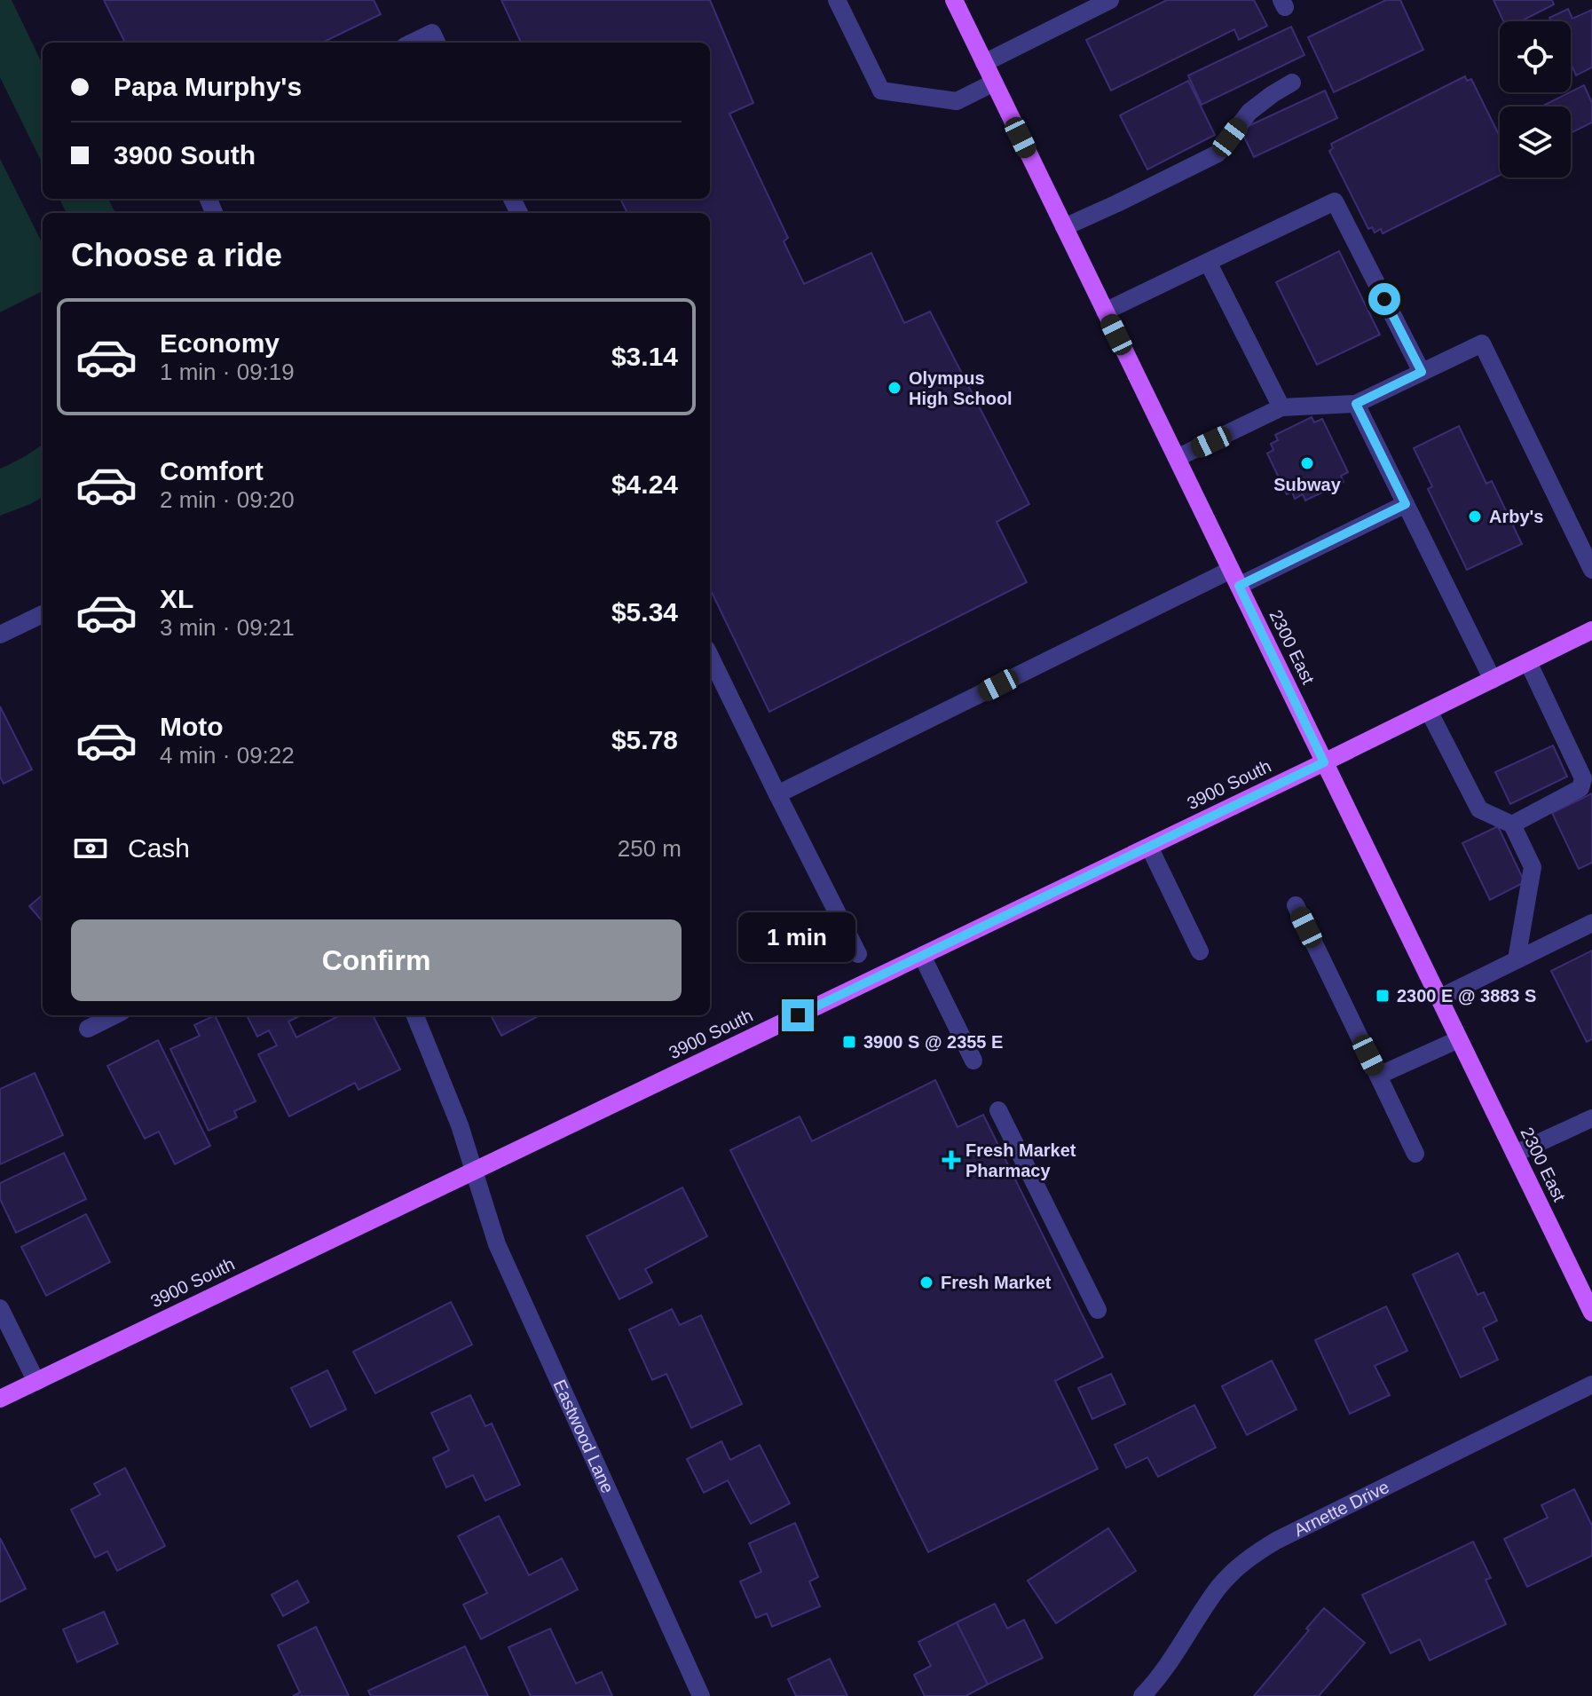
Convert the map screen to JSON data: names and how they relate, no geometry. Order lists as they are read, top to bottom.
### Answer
{
  "streets": {
    "main road": ["2300 East", "3900 South"],
    "street": ["Eastwood Lane", "Arnette Drive"]
  },
  "crossings": [
    ["2300 East", "3900 South"],
    ["3900 South", "Eastwood Lane"]
  ],
  "places": {
    "other": [
      "Olympus High School",
      "Subway",
      "Arby's",
      "Fresh Market"
    ],
    "transit": ["2300 E @ 3883 S", "3900 S @ 2355 E"],
    "health": ["Fresh Market Pharmacy"]
  },
  "page": {
    "banner": ["Papa Murphy's", "3900 South"],
    "heading": "Choose a ride",
    "list": [
      {
        "name": "Economy",
        "note": "1 min · 09:19",
        "value": "$3.14"
      },
      {
        "name": "Comfort",
        "note": "2 min · 09:20",
        "value": "$4.24"
      },
      {
        "name": "XL",
        "note": "3 min · 09:21",
        "value": "$5.34"
      },
      {
        "name": "Moto",
        "note": "4 min · 09:22",
        "value": "$5.78"
      }
    ],
    "pay": ["Cash", "250 m"],
    "buttons": "Confirm",
    "bubble": "1 min"
  }
}
